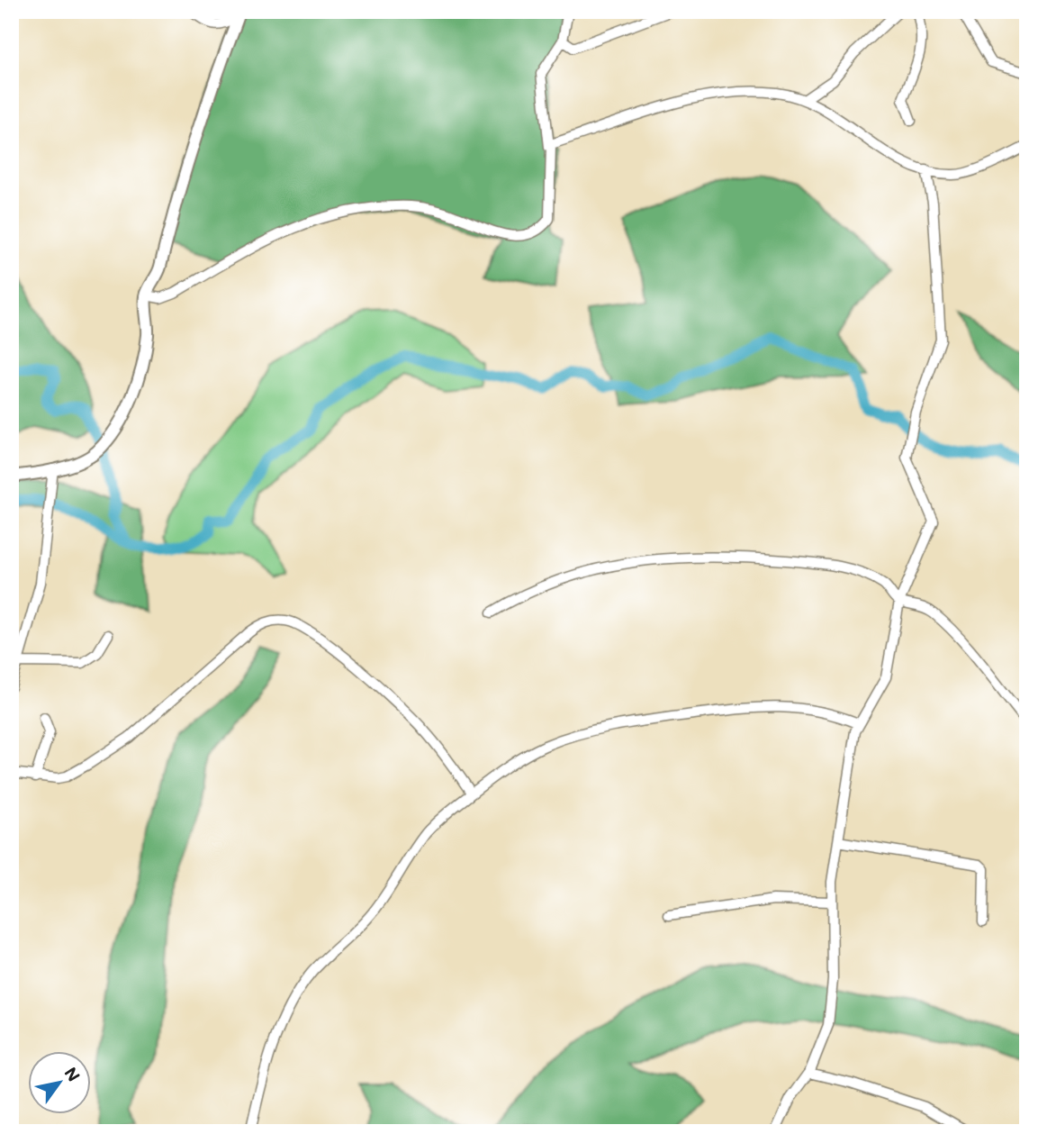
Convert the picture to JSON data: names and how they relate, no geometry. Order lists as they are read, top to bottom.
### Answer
{
  "north": "top right"
}
